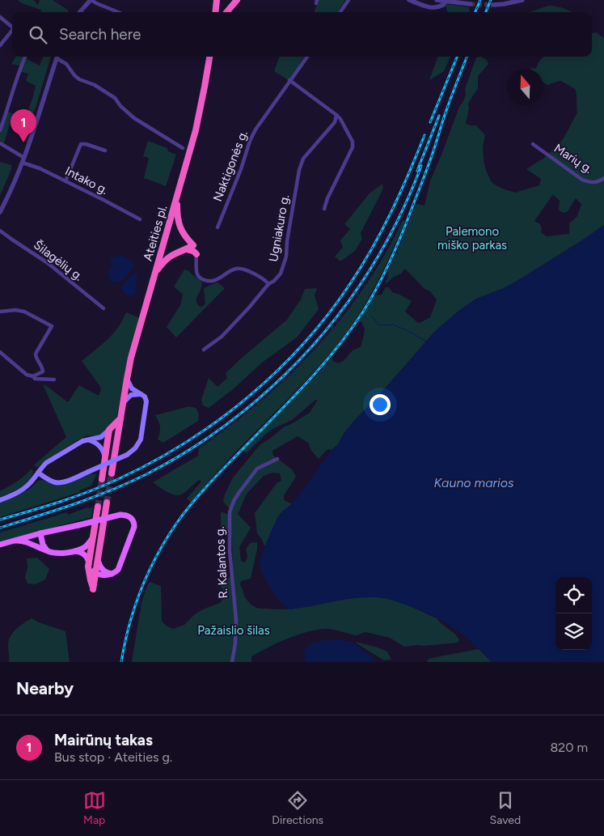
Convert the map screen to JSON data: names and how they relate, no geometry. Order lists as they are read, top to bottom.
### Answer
{
  "streets": {
    "highway": ["Ateities pl."],
    "street": [
      "Marių g.",
      "Naktigonės g.",
      "Intako g.",
      "Ugniakuro g.",
      "Šilagėlių g.",
      "R. Kalantos g."
    ]
  },
  "water": ["Kauno marios"],
  "parks": ["Palemono miško parkas", "Pažaislio šilas"],
  "north": "top",
  "page": {
    "search": "Search here",
    "pins": "1",
    "heading": "Nearby",
    "list": [
      {
        "mark": "1",
        "name": "Mairūnų takas",
        "note": "Bus stop · Ateities g.",
        "value": "820 m"
      }
    ],
    "nav": ["Map", "Directions", "Saved"]
  }
}
